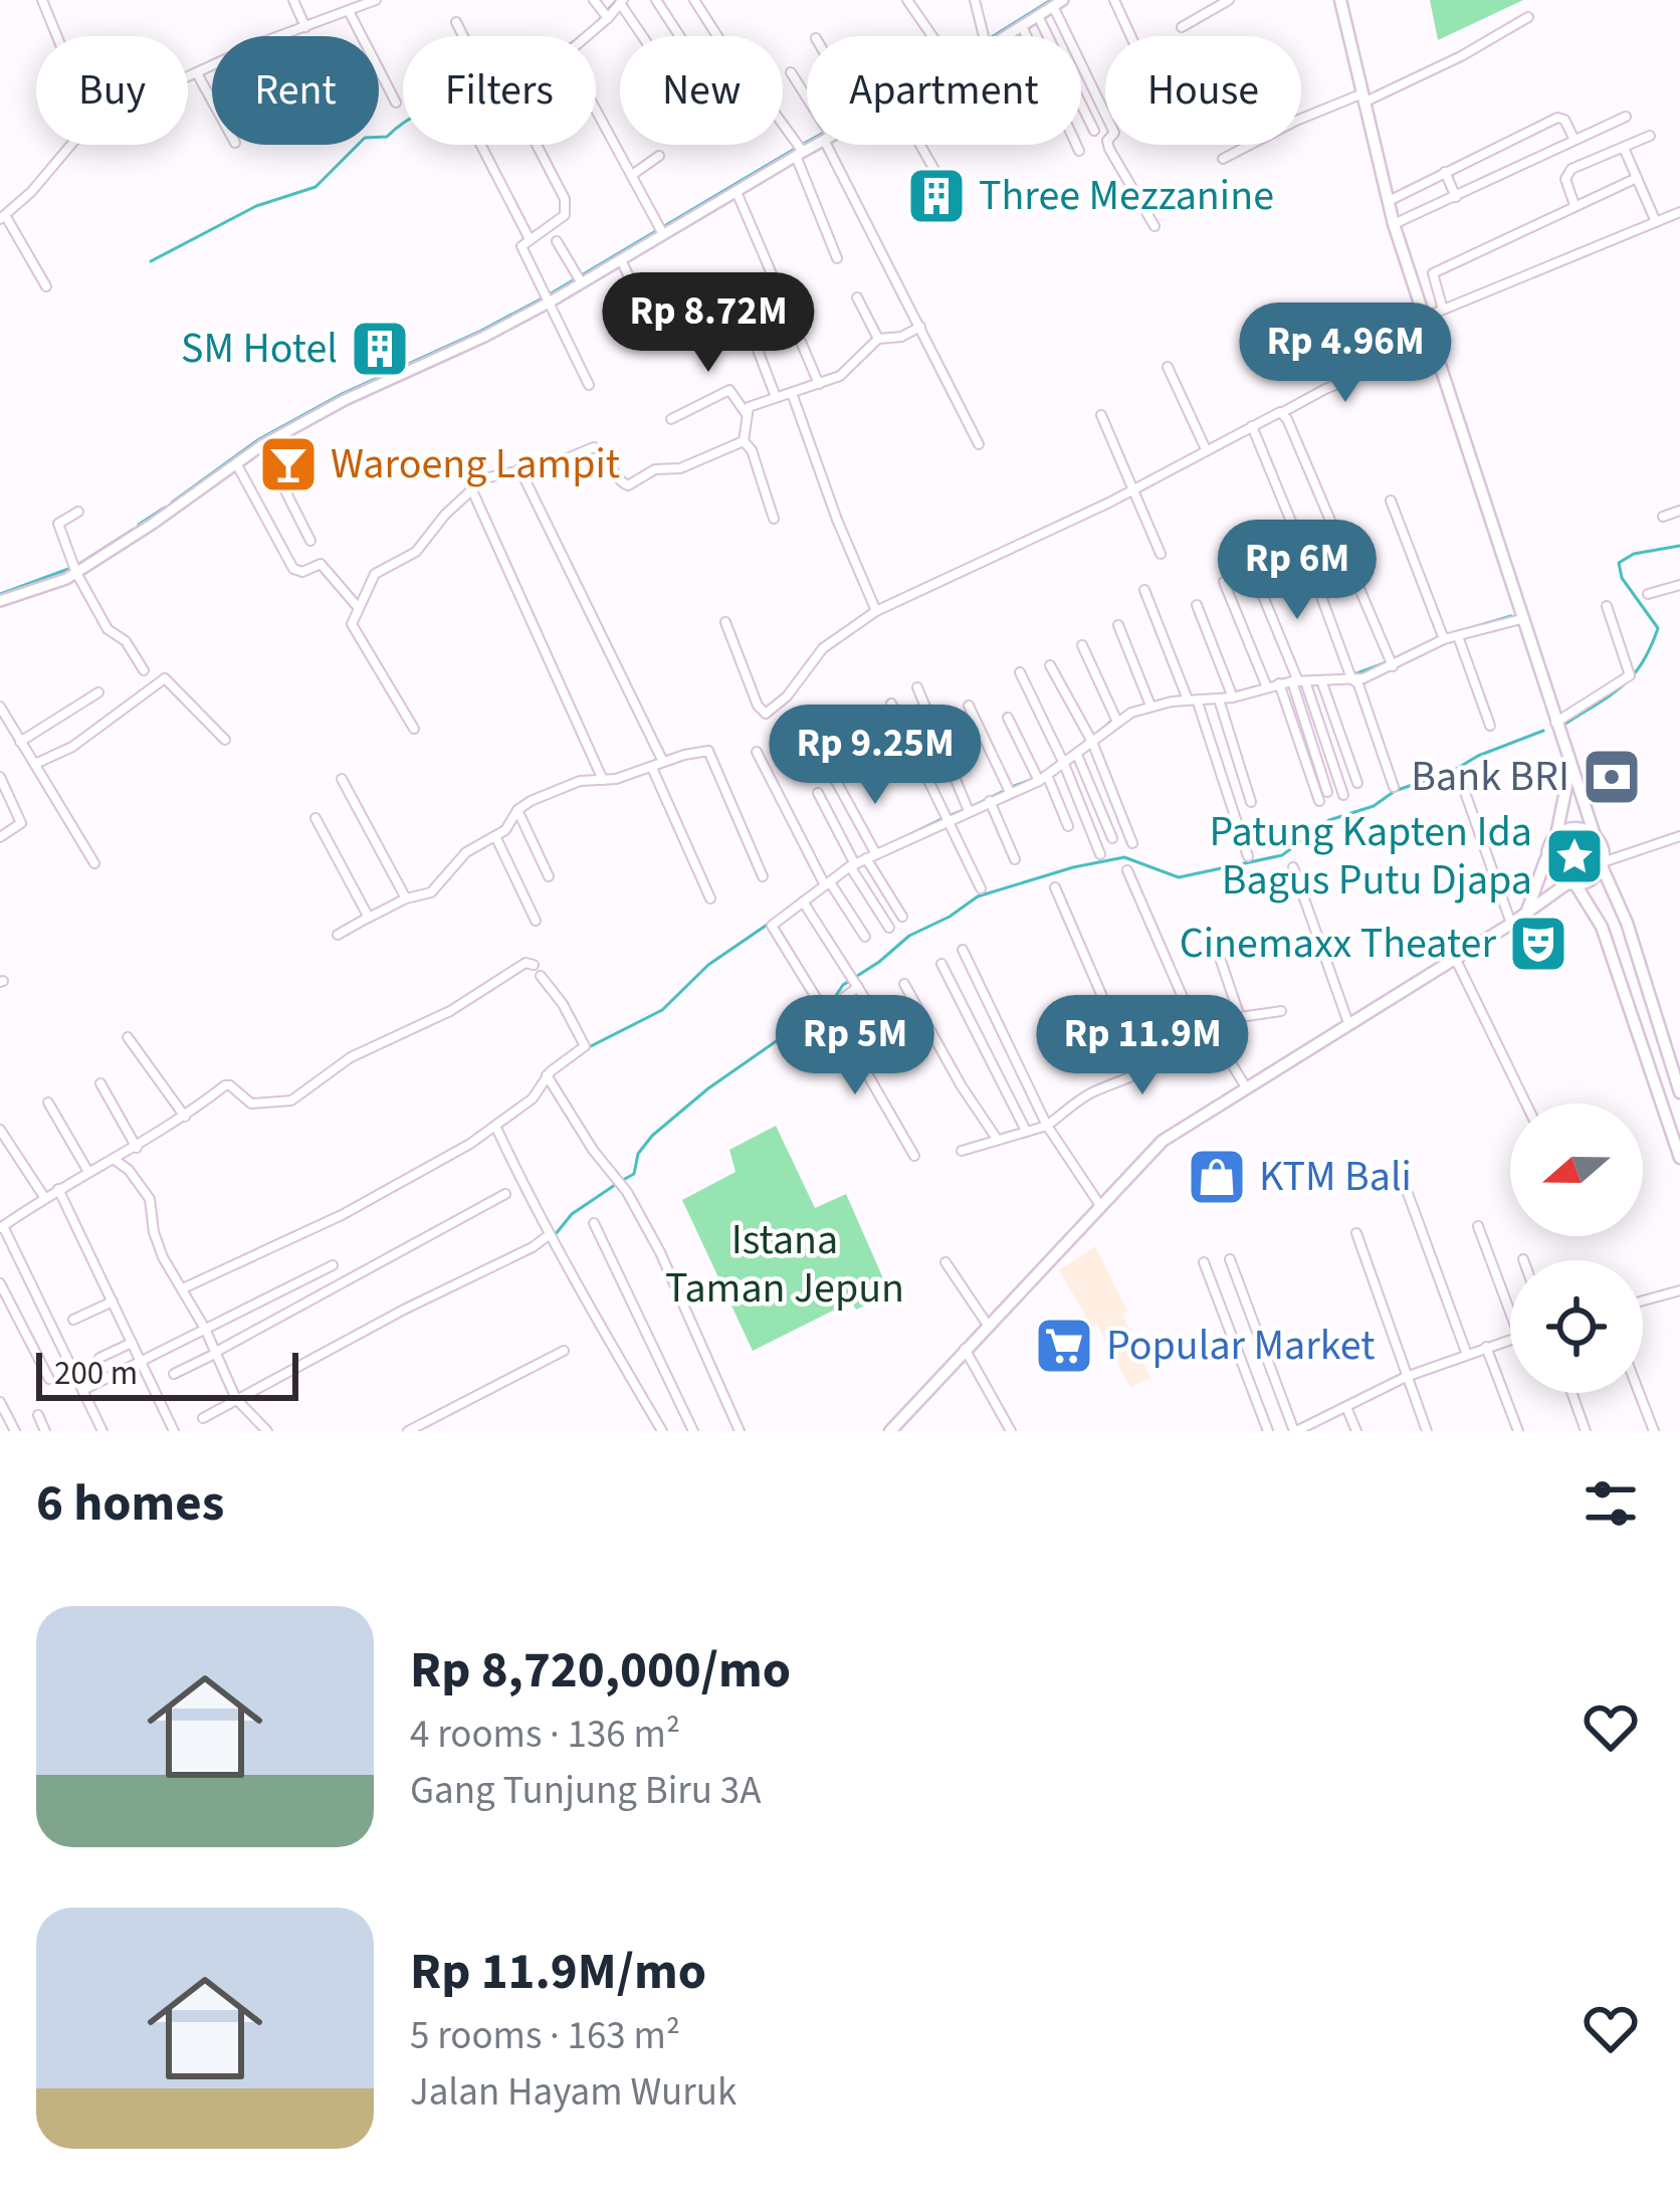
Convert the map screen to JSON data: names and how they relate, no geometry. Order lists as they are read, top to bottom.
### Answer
{
  "parks": ["Istana Taman Jepun"],
  "places": {
    "building": ["Three Mezzanine", "SM Hotel"],
    "bar": ["Waroeng Lampit"],
    "bank": ["Bank BRI"],
    "place": ["Patung Kapten Ida Bagus Putu Djapa"],
    "theatre": ["Cinemaxx Theater"],
    "shop": ["KTM Bali"],
    "supermarket": ["Popular Market"]
  },
  "scale_bar": "200 m",
  "north": "left",
  "page": {
    "chip": [
      "Buy",
      "Rent",
      "Filters",
      "New",
      "Apartment",
      "House"
    ],
    "price": [
      "Rp 8.72M",
      "Rp 4.96M",
      "Rp 6M",
      "Rp 9.25M",
      "Rp 5M",
      "Rp 11.9M"
    ],
    "scale": "200 m",
    "heading": "6 homes",
    "list": [
      {
        "name": "Rp 8,720,000/mo",
        "note": "4 rooms · 136 m² · Gang Tunjung Biru 3A"
      },
      {
        "name": "Rp 11.9M/mo",
        "note": "5 rooms · 163 m² · Jalan Hayam Wuruk"
      }
    ]
  }
}
